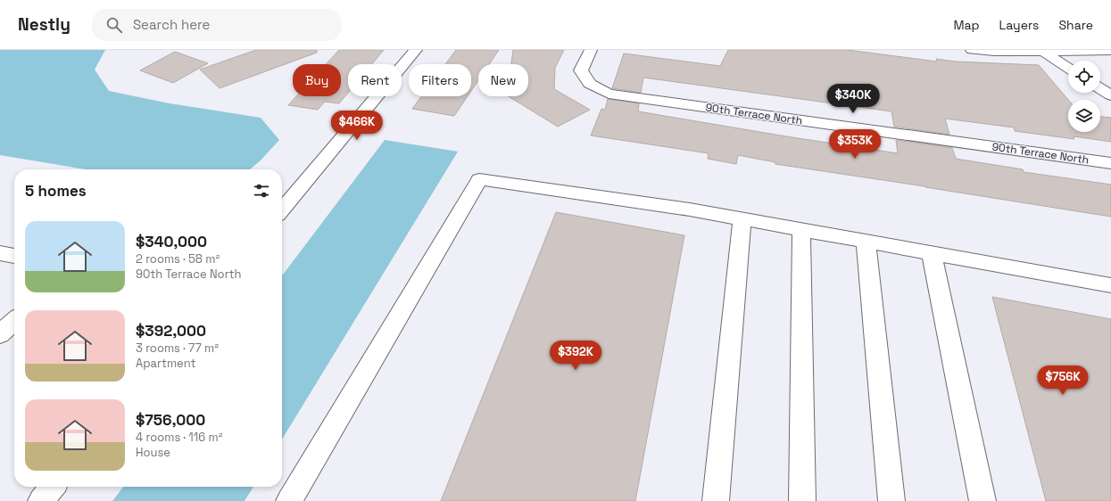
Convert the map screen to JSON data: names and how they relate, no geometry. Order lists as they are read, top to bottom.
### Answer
{
  "streets": {
    "street": ["90th Terrace North"]
  },
  "page": {
    "header": "Nestly",
    "search": "Search here",
    "nav": ["Map", "Layers", "Share"],
    "chip": [
      "Buy",
      "Rent",
      "Filters",
      "New"
    ],
    "price": [
      "$340K",
      "$466K",
      "$353K",
      "$392K",
      "$756K"
    ],
    "heading": "5 homes",
    "list": [
      {
        "name": "$340,000",
        "note": "2 rooms · 58 m² · 90th Terrace North"
      },
      {
        "name": "$392,000",
        "note": "3 rooms · 77 m² · Apartment"
      },
      {
        "name": "$756,000",
        "note": "4 rooms · 116 m² · House"
      }
    ]
  }
}
